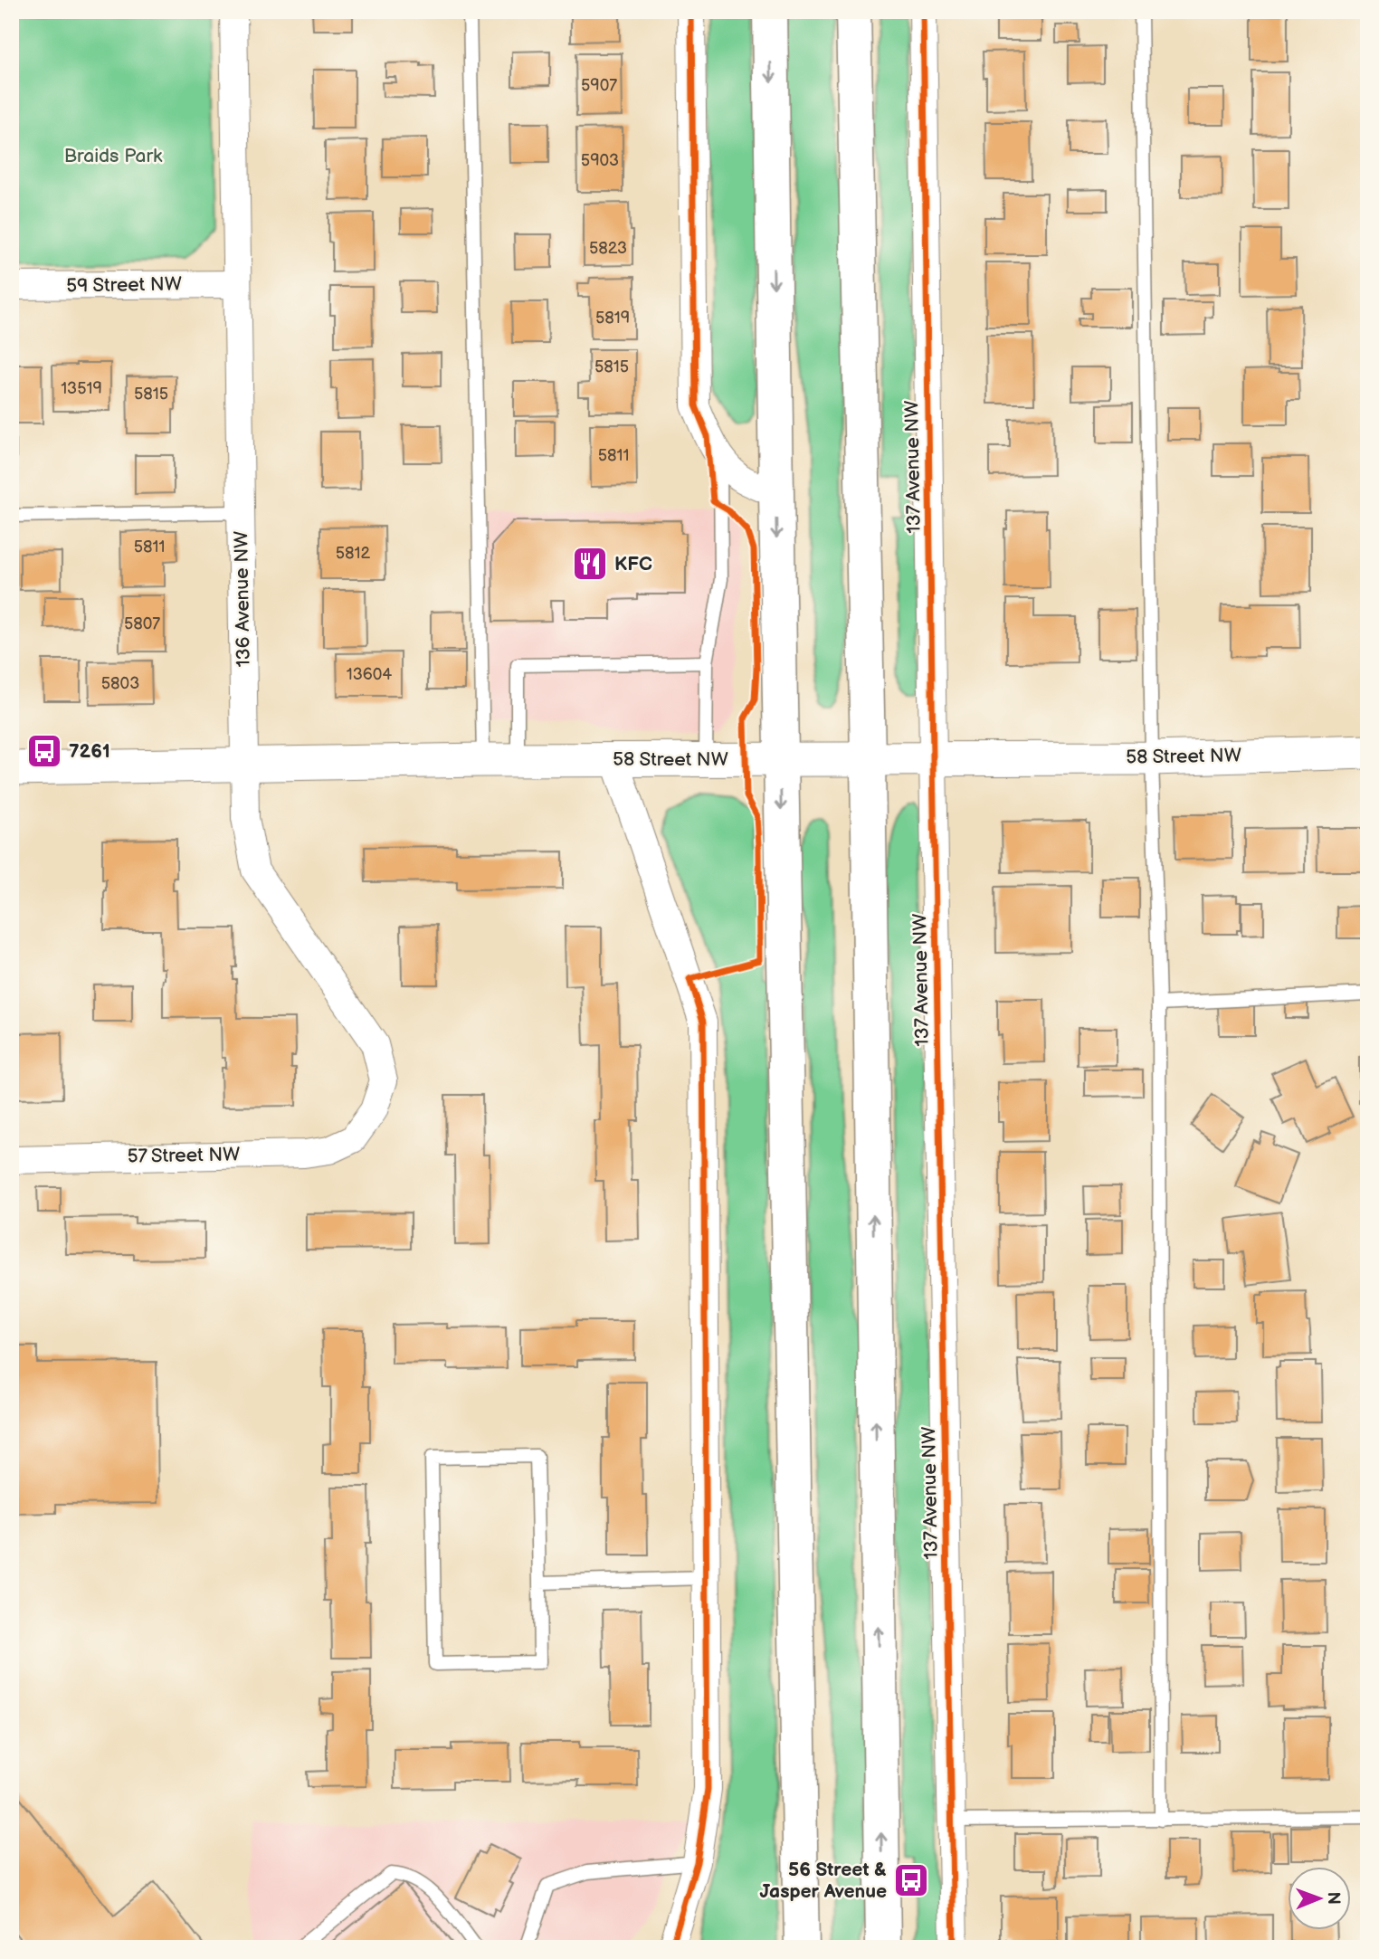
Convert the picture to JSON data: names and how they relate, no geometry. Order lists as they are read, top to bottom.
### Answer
{
  "streets": {
    "street": [
      "59 Street NW",
      "137 Avenue NW",
      "136 Avenue NW",
      "58 Street NW",
      "57 Street NW"
    ]
  },
  "crossings": [
    ["59 Street NW", "136 Avenue NW"],
    ["137 Avenue NW", "58 Street NW"],
    ["136 Avenue NW", "58 Street NW"],
    ["136 Avenue NW", "57 Street NW"]
  ],
  "parks": ["Braids Park"],
  "places": {
    "restaurant": ["KFC"],
    "bus stop": ["7261", "56 Street & Jasper Avenue"]
  },
  "house_numbers": [
    "5907",
    "5903",
    "5823",
    "5819",
    "5815",
    "13519",
    "5815",
    "5811",
    "5811",
    "5812",
    "5807",
    "13604",
    "5803"
  ],
  "north": "right"
}
